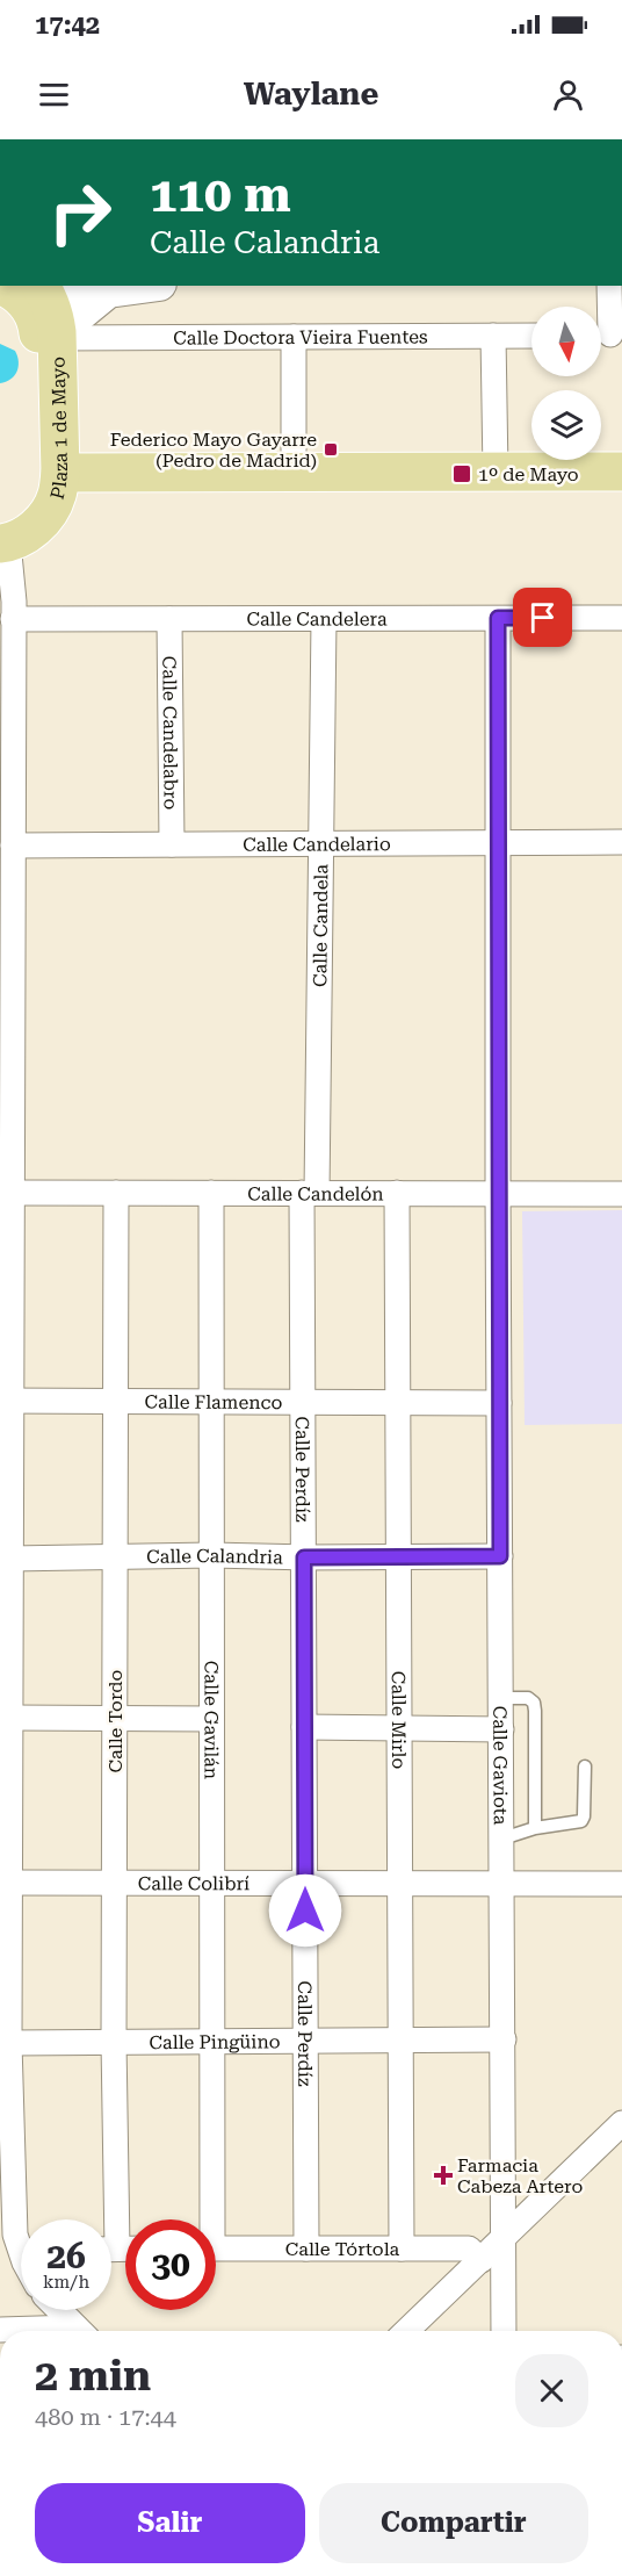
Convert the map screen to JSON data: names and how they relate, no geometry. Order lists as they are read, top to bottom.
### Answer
{
  "streets": {
    "main road": ["Plaza 1 de Mayo"],
    "street": [
      "Calle Doctora Vieira Fuentes",
      "Calle Candelera",
      "Calle Candelabro",
      "Calle Candelario",
      "Calle Candela",
      "Calle Candelón",
      "Calle Flamenco",
      "Calle Perdíz",
      "Calle Calandria",
      "Calle Mirlo",
      "Calle Tordo",
      "Calle Gavilán",
      "Calle Gaviota",
      "Calle Colibrí",
      "Calle Pingüino",
      "Calle Tórtola"
    ]
  },
  "crossings": [
    ["Calle Doctora Vieira Fuentes", "Plaza 1 de Mayo"],
    ["Calle Candelera", "Calle Candelabro"],
    ["Calle Candelera", "Calle Candela"],
    ["Calle Candelera", "Calle Gaviota"],
    ["Calle Candelabro", "Calle Candelario"],
    ["Calle Candelario", "Calle Candela"],
    ["Calle Candelario", "Calle Gaviota"],
    ["Calle Candela", "Calle Candelón"],
    ["Calle Candela", "Calle Perdíz"],
    ["Calle Candelón", "Calle Perdíz"],
    ["Calle Candelón", "Calle Mirlo"],
    ["Calle Candelón", "Calle Tordo"],
    ["Calle Candelón", "Calle Gavilán"],
    ["Calle Candelón", "Calle Gaviota"],
    ["Calle Flamenco", "Calle Perdíz"],
    ["Calle Flamenco", "Calle Mirlo"],
    ["Calle Flamenco", "Calle Tordo"],
    ["Calle Flamenco", "Calle Gavilán"],
    ["Calle Flamenco", "Calle Gaviota"],
    ["Calle Perdíz", "Calle Calandria"],
    ["Calle Perdíz", "Calle Colibrí"],
    ["Calle Perdíz", "Calle Pingüino"],
    ["Calle Perdíz", "Calle Tórtola"],
    ["Calle Calandria", "Calle Mirlo"],
    ["Calle Calandria", "Calle Tordo"],
    ["Calle Calandria", "Calle Gavilán"],
    ["Calle Calandria", "Calle Gaviota"],
    ["Calle Mirlo", "Calle Colibrí"],
    ["Calle Mirlo", "Calle Pingüino"],
    ["Calle Mirlo", "Calle Tórtola"],
    ["Calle Tordo", "Calle Colibrí"],
    ["Calle Tordo", "Calle Pingüino"],
    ["Calle Gavilán", "Calle Colibrí"],
    ["Calle Gavilán", "Calle Pingüino"],
    ["Calle Gaviota", "Calle Colibrí"],
    ["Calle Gaviota", "Calle Pingüino"]
  ],
  "places": {
    "transit": ["Federico Mayo Gayarre (Pedro de Madrid)", "1º de Mayo"],
    "health": ["Farmacia Cabeza Artero"]
  },
  "north": "bottom",
  "page": {
    "status": "17:42",
    "header": "Waylane",
    "turn": ["110 m", "Calle Calandria"],
    "speed": "26 km/h",
    "limit": "30",
    "heading": ["2 min", "480 m · 17:44"],
    "buttons": ["Salir", "Compartir"]
  }
}
